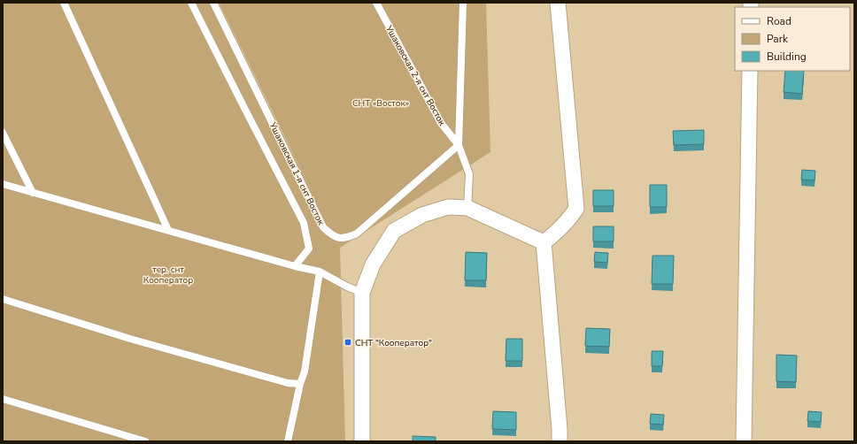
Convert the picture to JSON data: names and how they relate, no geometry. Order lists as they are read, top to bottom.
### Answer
{
  "streets": {
    "lane": ["Ушаковская 2-я снт Восток", "Ушаковская 1-я снт Восток"]
  },
  "crossings": [
    ["Ушаковская 2-я снт Восток", "Ушаковская 1-я снт Восток"]
  ],
  "parks": ["СНТ «Восток»", "тер. снт Кооператор"],
  "places": {
    "transit": ["СНТ \"Кооператор\""]
  },
  "legend": ["Road", "Park", "Building"]
}
